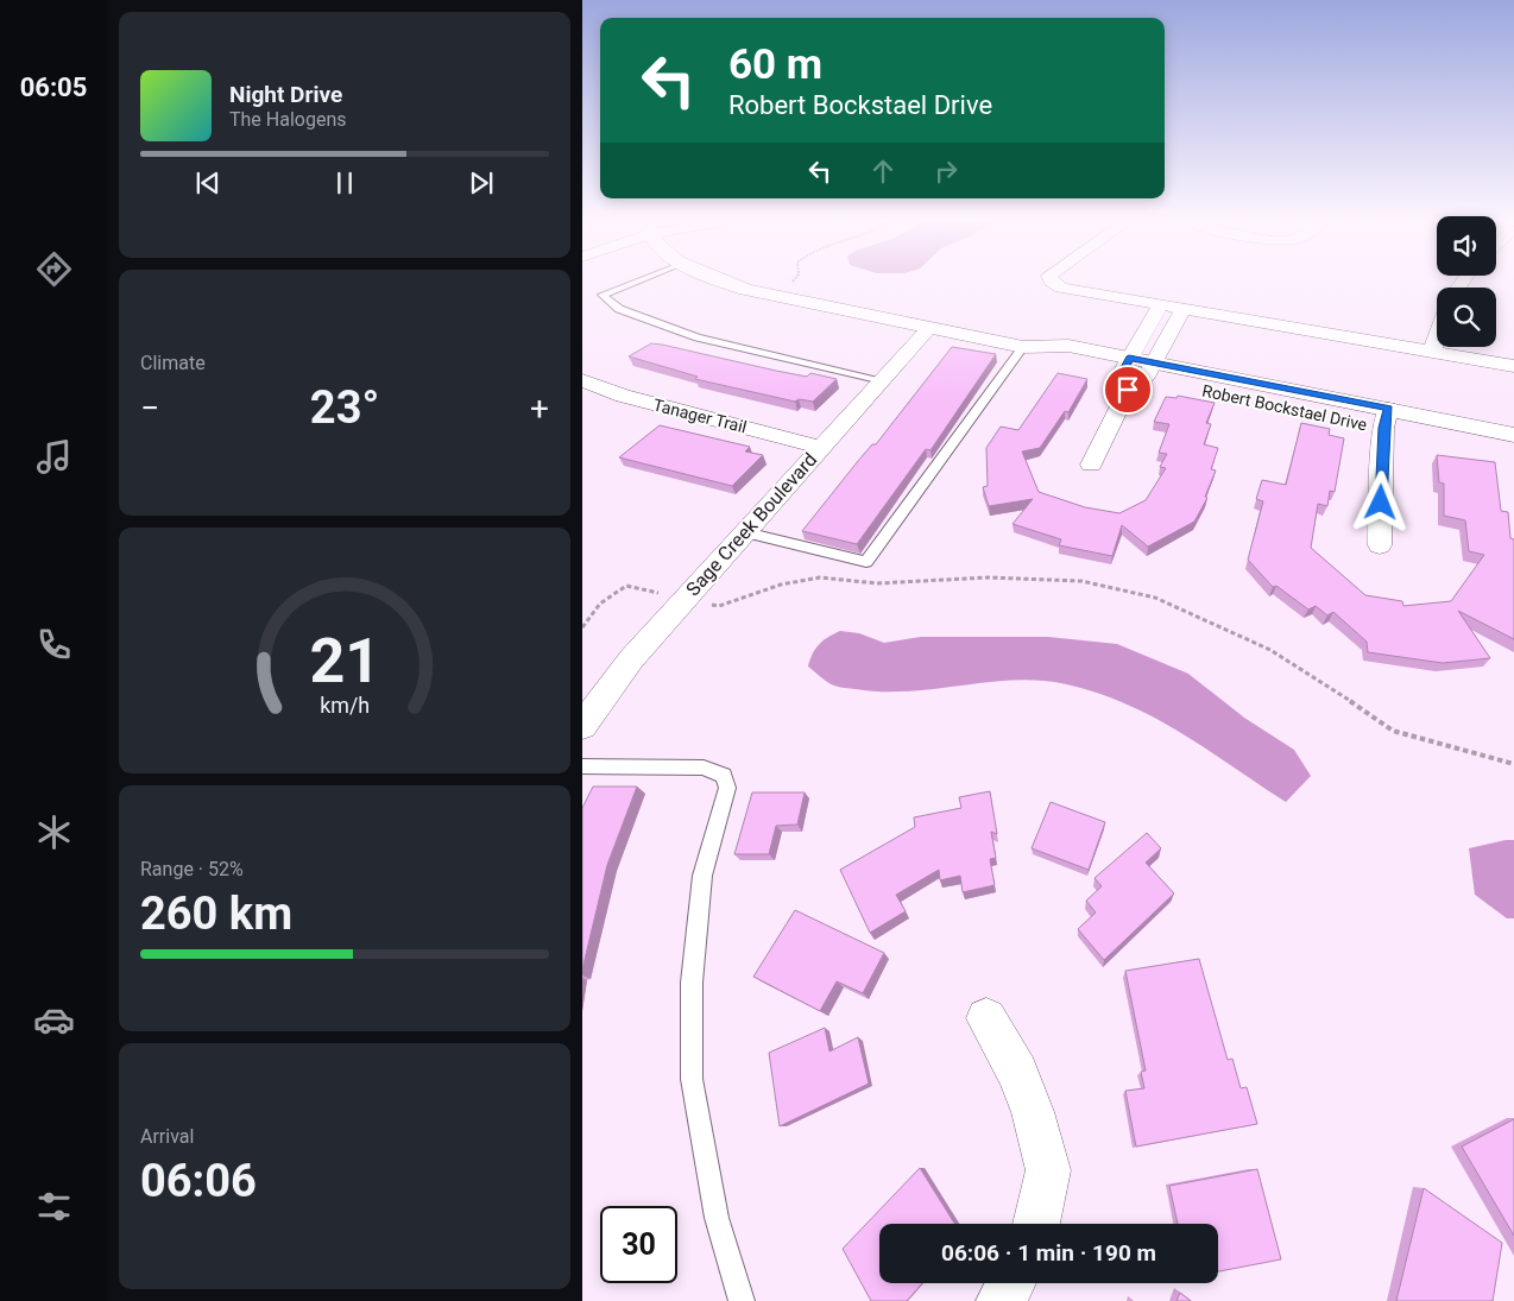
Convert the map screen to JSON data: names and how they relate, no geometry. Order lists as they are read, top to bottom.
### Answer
{
  "streets": {
    "street": ["Robert Bockstael Drive", "Tanager Trail", "Sage Creek Boulevard"]
  },
  "crossings": [
    ["Robert Bockstael Drive", "Sage Creek Boulevard"],
    ["Tanager Trail", "Sage Creek Boulevard"]
  ],
  "page": {
    "tabs": "06:05",
    "turn": ["60 m", "Robert Bockstael Drive"],
    "song": ["Night Drive", "The Halogens"],
    "tile": [
      "Climate",
      ["Range · 52%", "260 km"],
      ["Arrival", "06:06"]
    ],
    "heat": ["−", "23°", "+"],
    "limit": "30",
    "trip": "06:06 · 1 min · 190 m",
    "gauge": ["21", "km/h"]
  }
}
